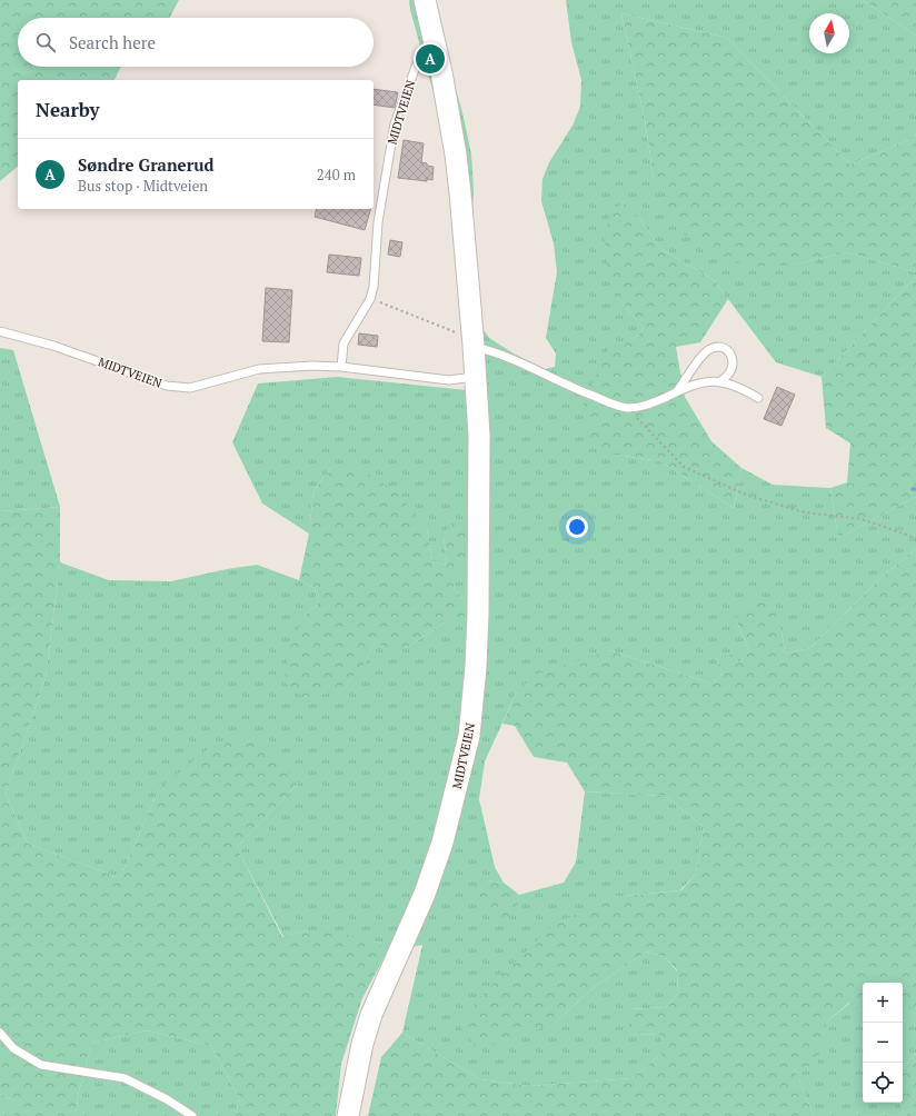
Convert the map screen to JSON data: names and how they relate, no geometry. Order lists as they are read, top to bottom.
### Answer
{
  "streets": {
    "main road": ["MIDTVEIEN"]
  },
  "north": "top",
  "page": {
    "search": "Search here",
    "pins": "A",
    "heading": "Nearby",
    "list": [
      {
        "mark": "A",
        "name": "Søndre Granerud",
        "note": "Bus stop · Midtveien",
        "value": "240 m"
      }
    ],
    "map_buttons": ["+", "−"]
  }
}
